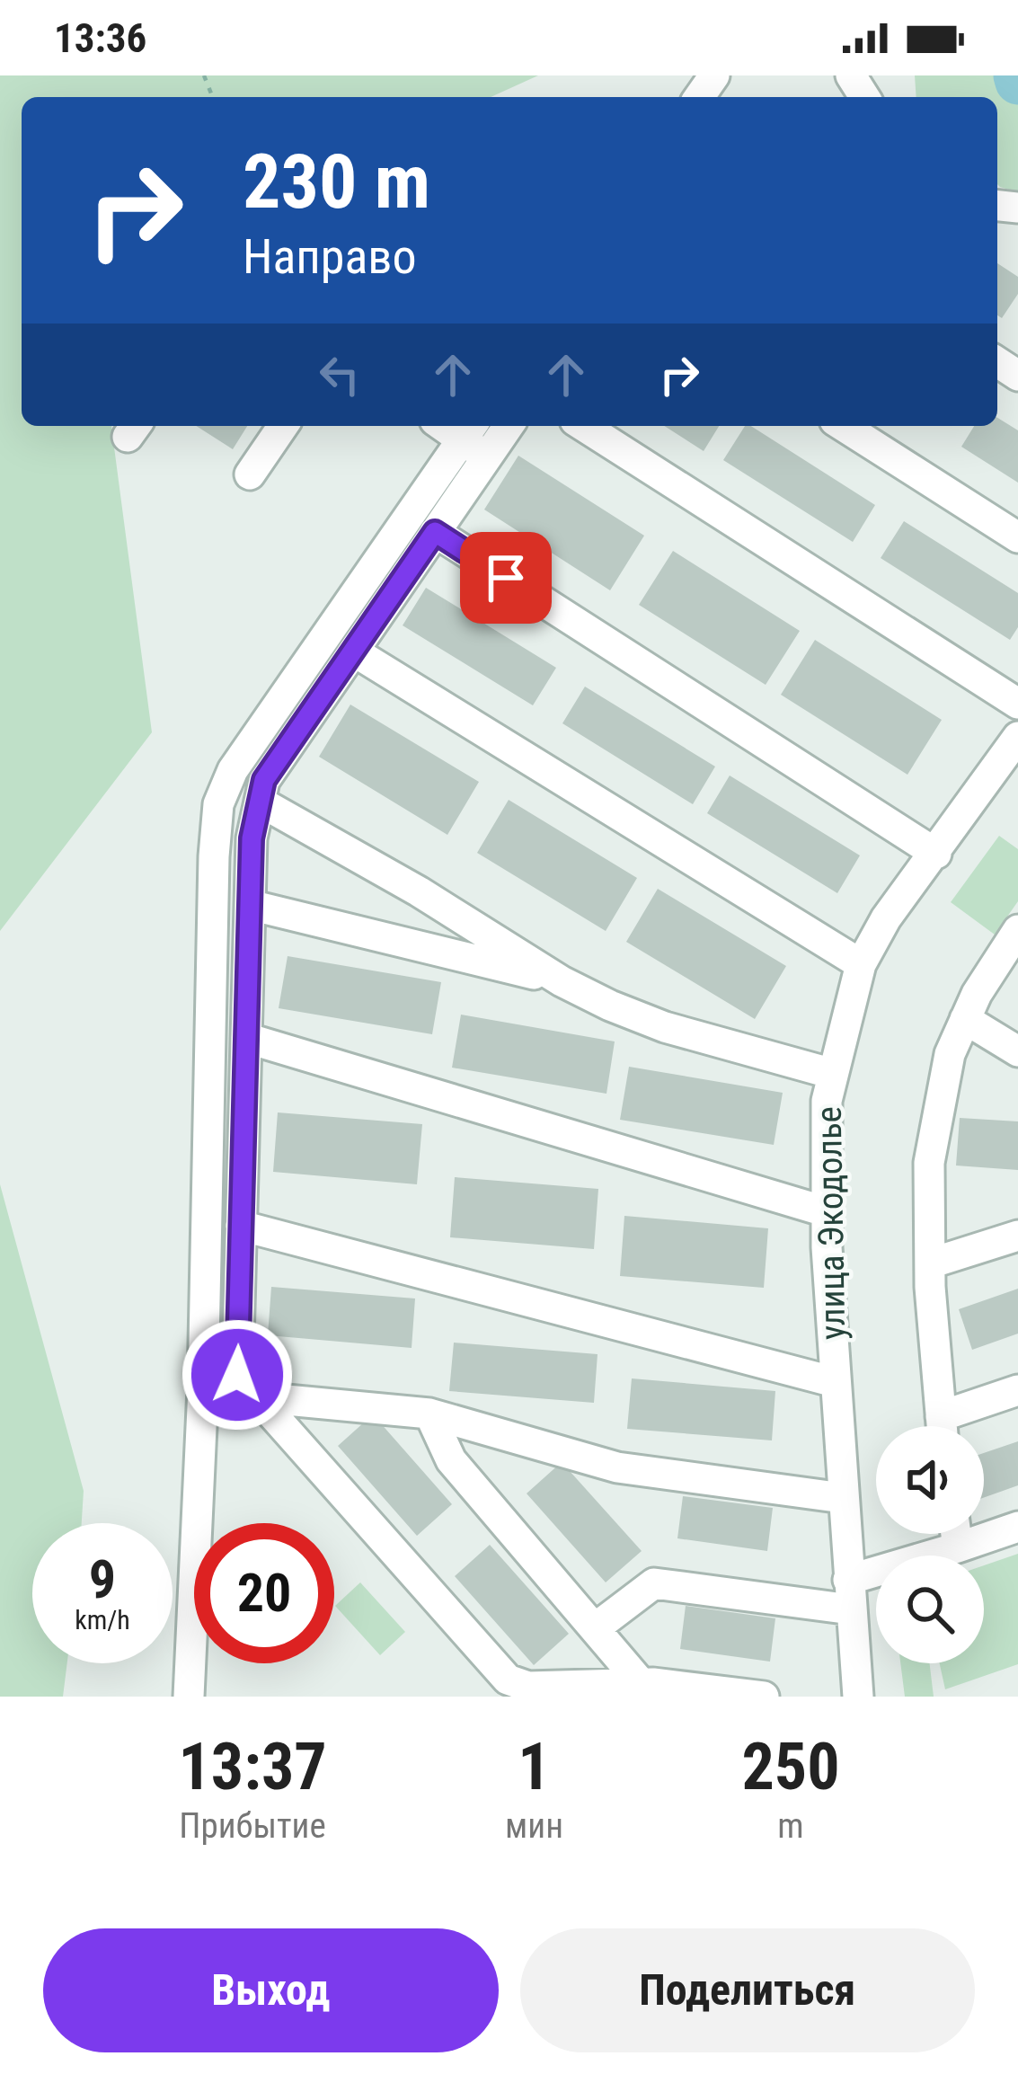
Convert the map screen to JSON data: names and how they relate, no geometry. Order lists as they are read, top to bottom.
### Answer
{
  "streets": {
    "street": ["улица Экодолье"]
  },
  "page": {
    "status": "13:36",
    "turn": ["230 m", "Направо"],
    "speed": "9 km/h",
    "limit": "20",
    "eta": [
      "13:37",
      "Прибытие",
      "1",
      "мин",
      "250",
      "m"
    ],
    "buttons": ["Выход", "Поделиться"]
  }
}
